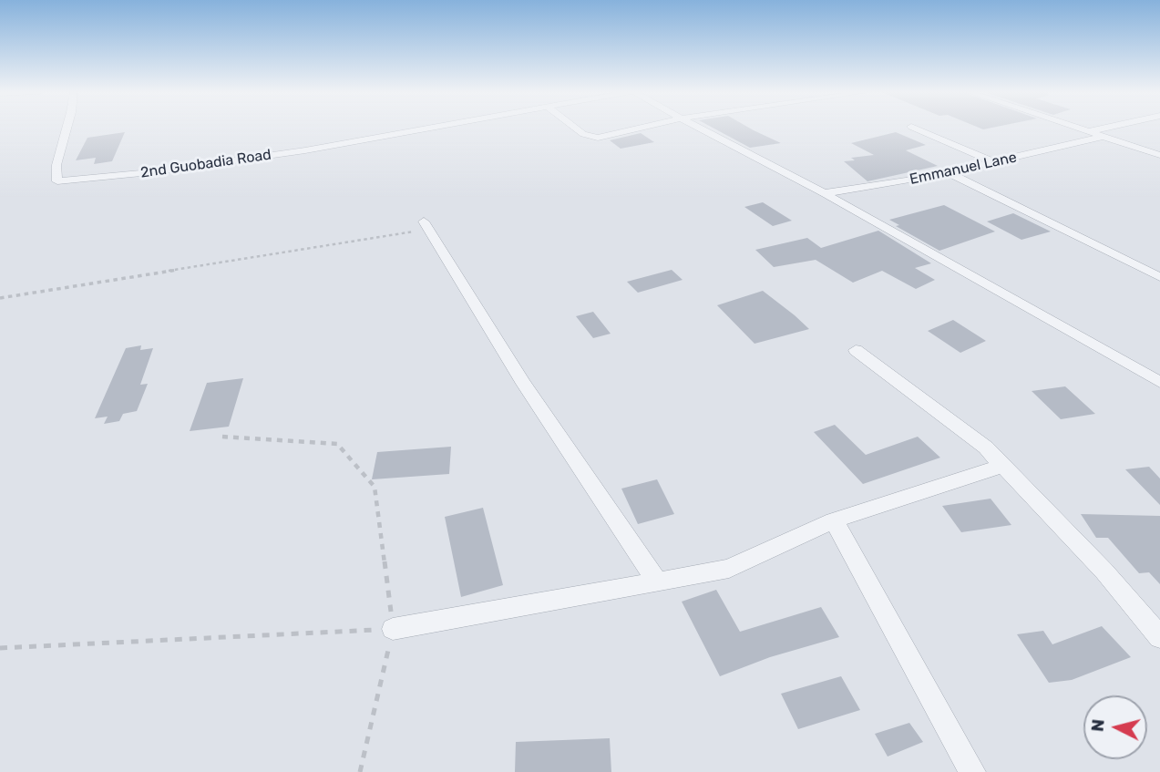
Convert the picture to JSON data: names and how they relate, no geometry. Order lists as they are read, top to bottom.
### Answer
{
  "streets": {
    "street": ["2nd Guobadia Road", "Emmanuel Lane"]
  },
  "north": "left"
}
